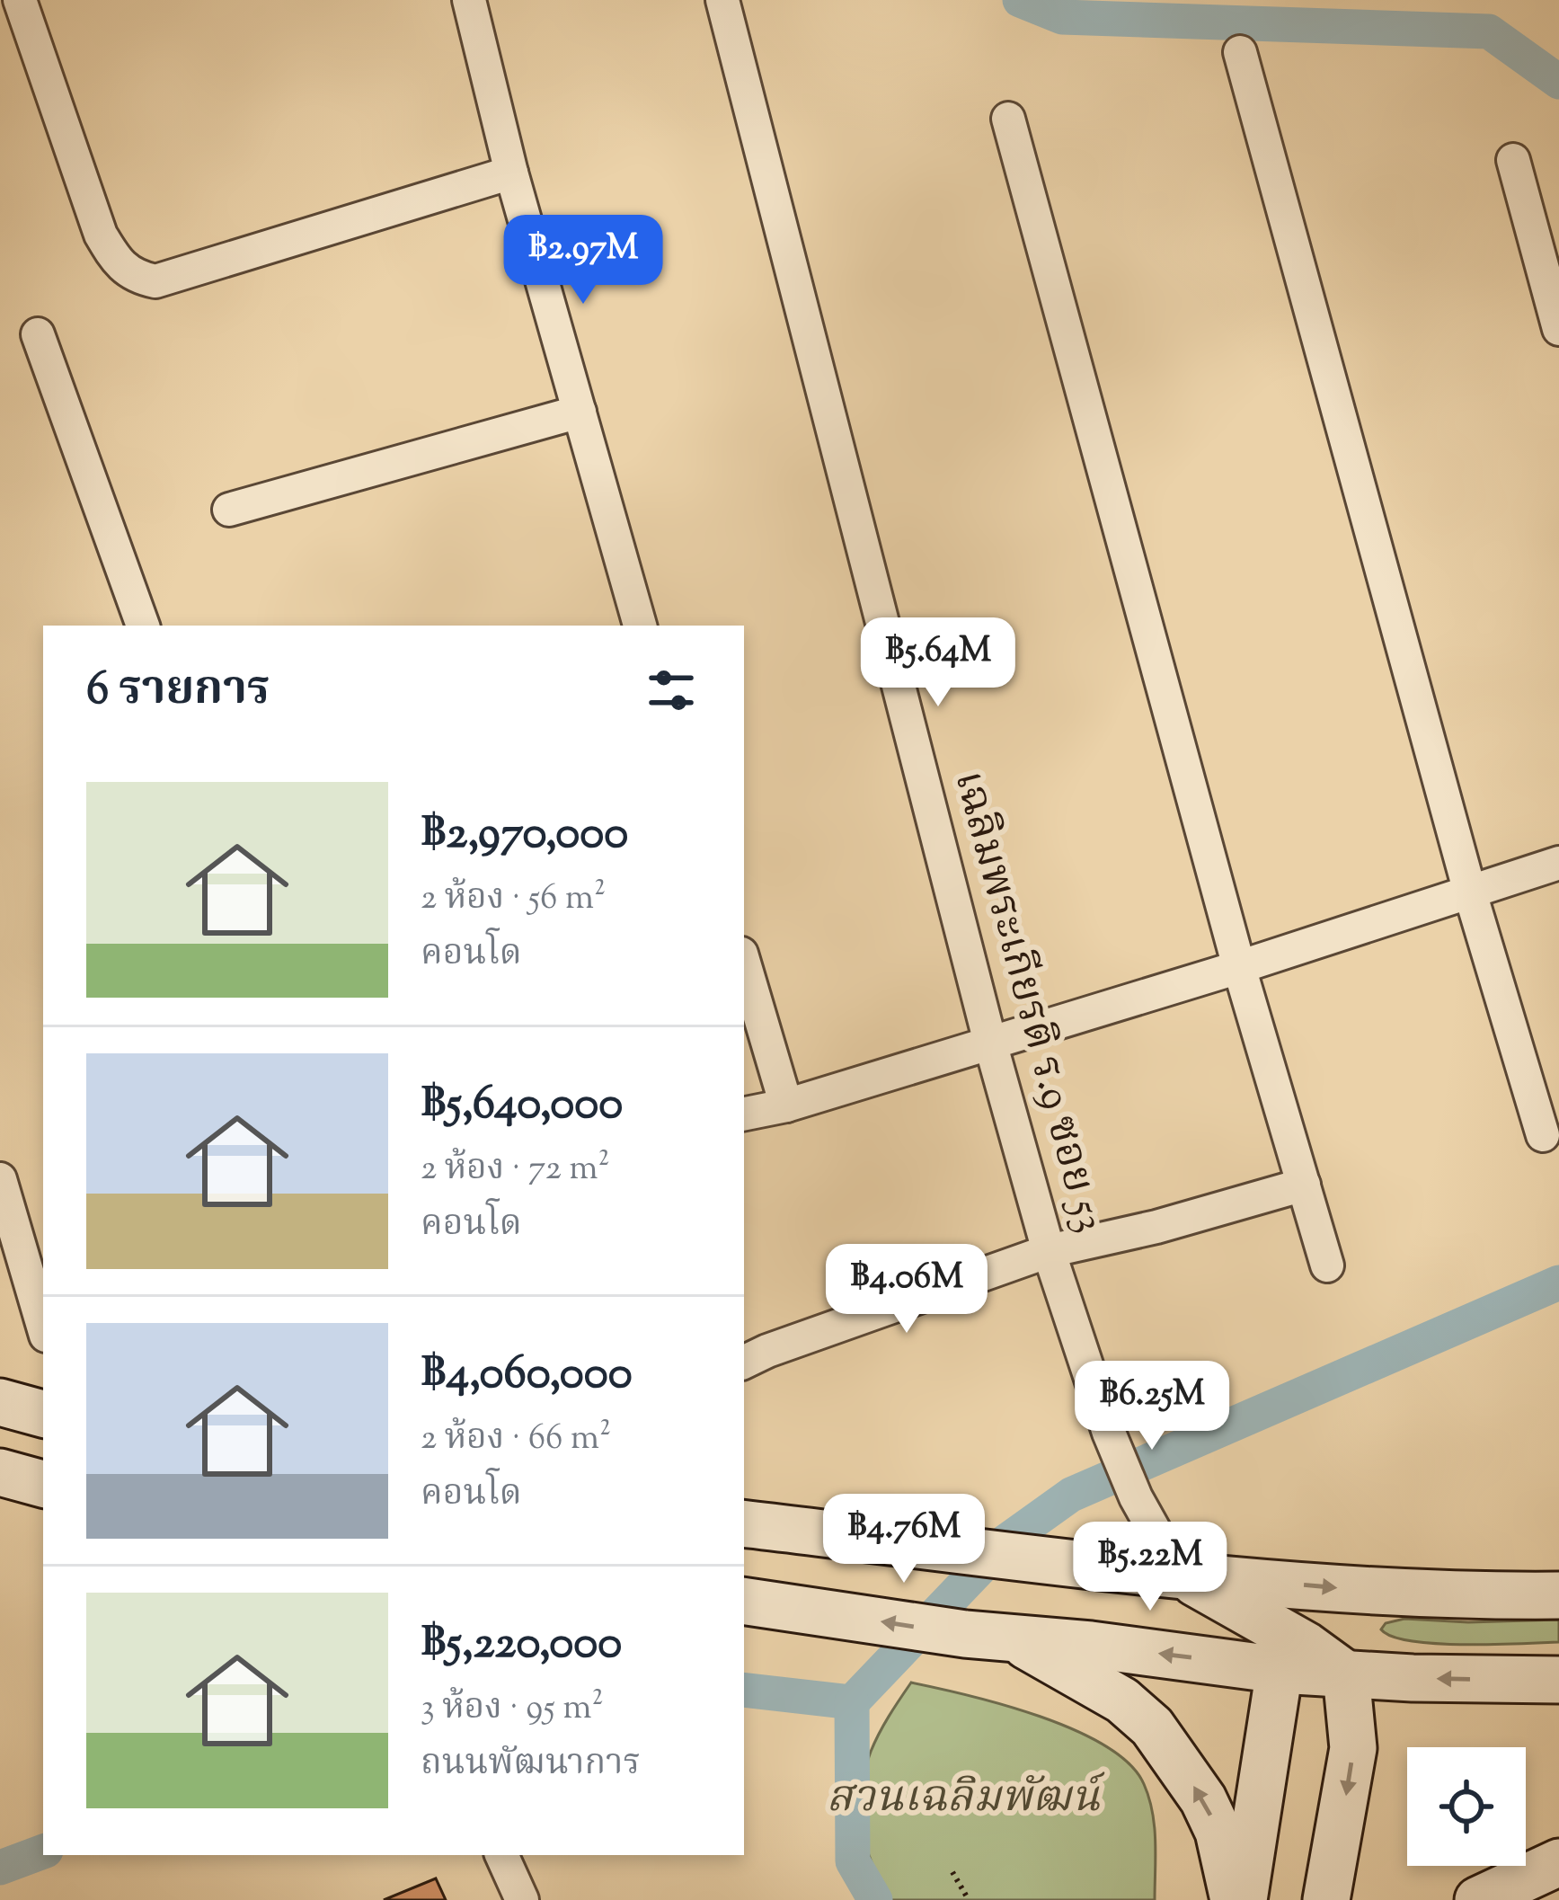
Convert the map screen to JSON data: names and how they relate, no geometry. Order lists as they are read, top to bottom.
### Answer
{
  "streets": {
    "street": ["เฉลิมพระเกียรติ ร.9 ซอย 53"]
  },
  "parks": ["สวนเฉลิมพัฒน์"],
  "page": {
    "price": [
      "฿2.97M",
      "฿5.64M",
      "฿4.06M",
      "฿6.25M",
      "฿4.76M",
      "฿5.22M"
    ],
    "heading": "6 รายการ",
    "list": [
      {
        "name": "฿2,970,000",
        "note": "2 ห้อง · 56 m² · คอนโด"
      },
      {
        "name": "฿5,640,000",
        "note": "2 ห้อง · 72 m² · คอนโด"
      },
      {
        "name": "฿4,060,000",
        "note": "2 ห้อง · 66 m² · คอนโด"
      },
      {
        "name": "฿5,220,000",
        "note": "3 ห้อง · 95 m² · ถนนพัฒนาการ"
      }
    ]
  }
}
